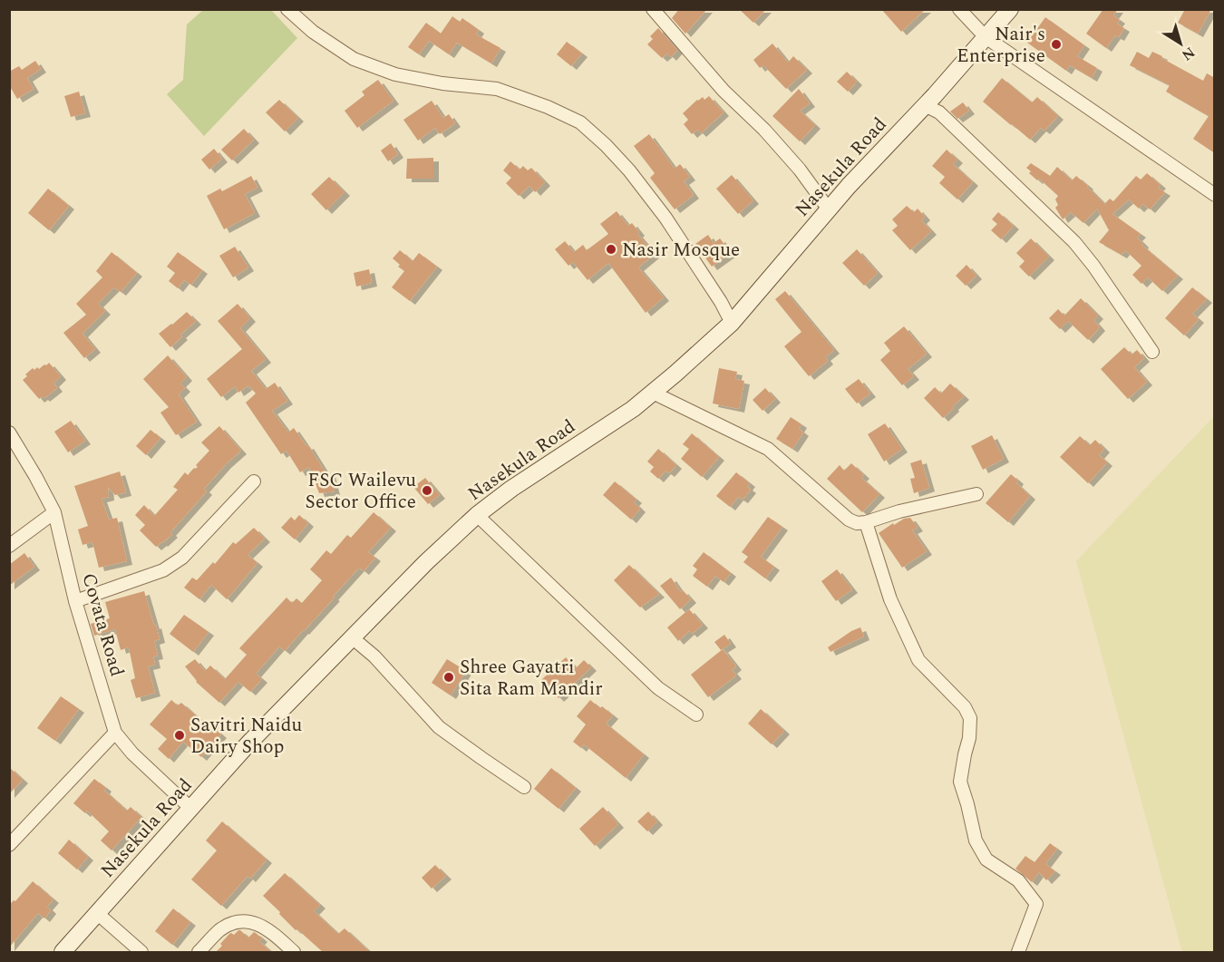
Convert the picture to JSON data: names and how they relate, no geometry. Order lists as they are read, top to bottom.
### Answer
{
  "streets": {
    "main road": ["Nasekula Road"],
    "street": ["Covata Road"]
  },
  "crossings": [
    ["Nasekula Road", "Covata Road"]
  ],
  "places": [
    "Nair's Enterprise",
    "Nasir Mosque",
    "FSC Wailevu Sector Office",
    "Shree Gayatri Sita Ram Mandir",
    "Savitri Naidu Dairy Shop"
  ],
  "north": "bottom right"
}
